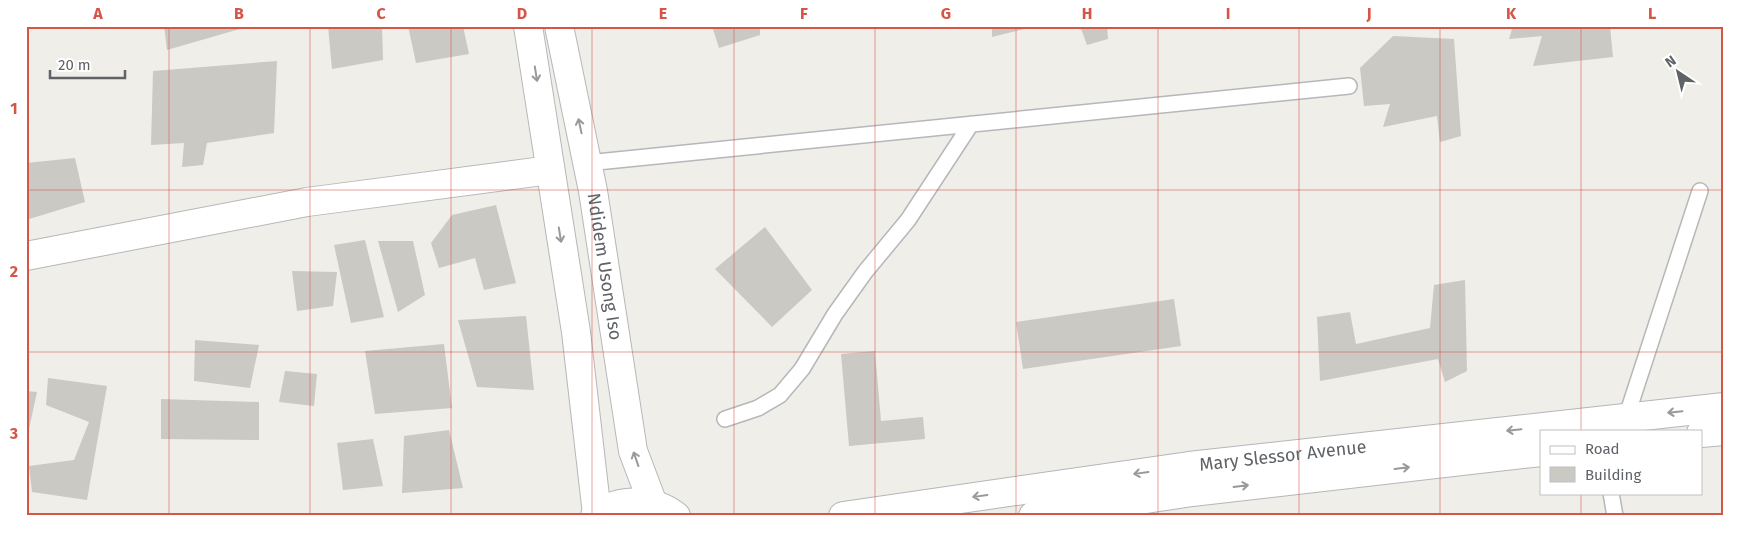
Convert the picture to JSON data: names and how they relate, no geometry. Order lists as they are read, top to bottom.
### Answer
{
  "streets": {
    "street": ["Ndidem Usong Iso", "Mary Slessor Avenue"]
  },
  "legend": ["Road", "Building"],
  "scale_bar": "20 m",
  "north": "top left",
  "grid": {
    "columns": [
      "A",
      "B",
      "C",
      "D",
      "E",
      "F",
      "G",
      "H",
      "I",
      "J",
      "K",
      "L"
    ],
    "rows": ["1", "2", "3"]
  }
}
